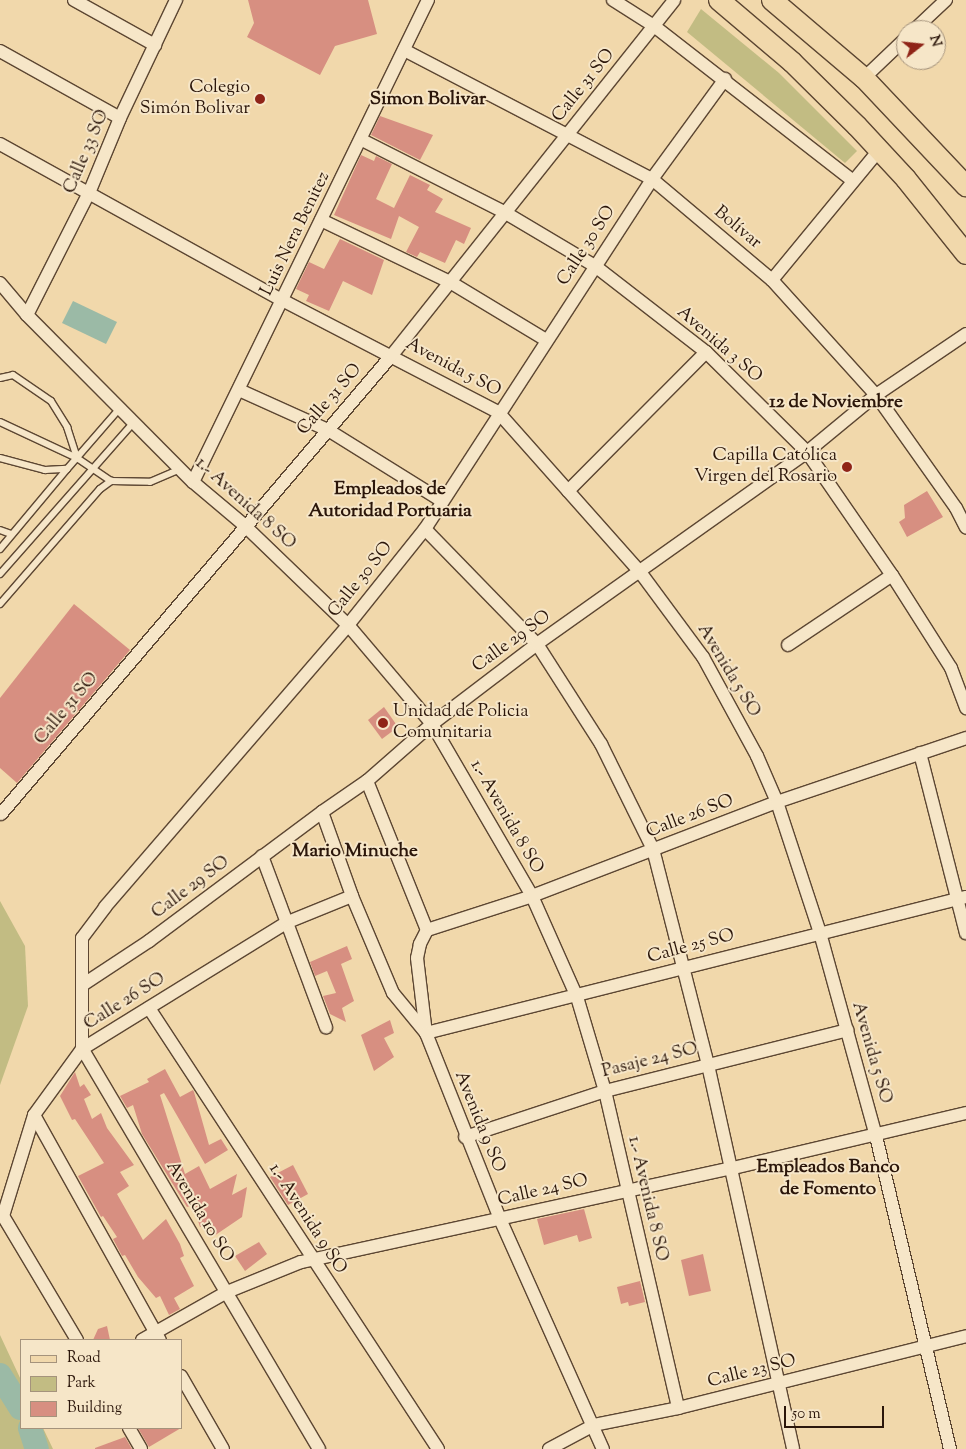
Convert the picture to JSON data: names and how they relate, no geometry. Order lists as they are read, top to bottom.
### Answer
{
  "streets": {
    "street": [
      "Calle 31 SO",
      "Calle 33 SO",
      "Bolívar",
      "Luis Nera Benitez",
      "Calle 30 SO",
      "Avenida 3 SO",
      "Avenida 5 SO",
      "1.- Avenida 8 SO",
      "Calle 29 SO",
      "Calle 26 SO",
      "Calle 25 SO",
      "Pasaje 24 SO",
      "Avenida 9 SO",
      "Calle 24 SO",
      "Avenida 10 SO",
      "1.- Avenida 9 SO",
      "Calle 23 SO"
    ]
  },
  "crossings": [
    ["Calle 31 SO", "Bolívar"],
    ["Calle 31 SO", "Avenida 3 SO"],
    ["Calle 31 SO", "Avenida 5 SO"],
    ["Calle 31 SO", "1.- Avenida 8 SO"],
    ["Calle 33 SO", "Avenida 5 SO"],
    ["Calle 33 SO", "1.- Avenida 8 SO"],
    ["Bolívar", "Luis Nera Benitez"],
    ["Bolívar", "Calle 30 SO"],
    ["Bolívar", "Calle 29 SO"],
    ["Luis Nera Benitez", "Avenida 3 SO"],
    ["Luis Nera Benitez", "Avenida 5 SO"],
    ["Luis Nera Benitez", "1.- Avenida 8 SO"],
    ["Calle 30 SO", "Avenida 3 SO"],
    ["Calle 30 SO", "Avenida 5 SO"],
    ["Calle 30 SO", "1.- Avenida 8 SO"],
    ["Calle 30 SO", "Calle 29 SO"],
    ["Avenida 3 SO", "Calle 29 SO"],
    ["Avenida 5 SO", "Calle 29 SO"],
    ["Avenida 5 SO", "Calle 26 SO"],
    ["Avenida 5 SO", "Calle 25 SO"],
    ["Avenida 5 SO", "Pasaje 24 SO"],
    ["Avenida 5 SO", "Calle 24 SO"],
    ["Avenida 5 SO", "Calle 23 SO"],
    ["1.- Avenida 8 SO", "Calle 29 SO"],
    ["1.- Avenida 8 SO", "Calle 26 SO"],
    ["1.- Avenida 8 SO", "Calle 25 SO"],
    ["1.- Avenida 8 SO", "Pasaje 24 SO"],
    ["1.- Avenida 8 SO", "Calle 24 SO"],
    ["1.- Avenida 8 SO", "Calle 23 SO"],
    ["Calle 29 SO", "Avenida 9 SO"],
    ["Calle 26 SO", "Avenida 9 SO"],
    ["Calle 26 SO", "Avenida 10 SO"],
    ["Calle 26 SO", "1.- Avenida 9 SO"],
    ["Calle 25 SO", "Avenida 9 SO"],
    ["Pasaje 24 SO", "Avenida 9 SO"],
    ["Avenida 9 SO", "Calle 24 SO"],
    ["Avenida 9 SO", "Calle 23 SO"],
    ["Calle 24 SO", "Avenida 10 SO"],
    ["Calle 24 SO", "1.- Avenida 9 SO"]
  ],
  "districts": [
    "Simon Bolivar",
    "12 de Noviembre",
    "Empleados de Autoridad Portuaria",
    "Mario Minuche",
    "Empleados Banco de Fomento"
  ],
  "places": ["Colegio Simón Bolivar", "Capilla Católica Virgen del Rosario", "Unidad de Policia Comunitaria"],
  "legend": ["Road", "Park", "Building"],
  "scale_bar": "50 m",
  "north": "right"
}
